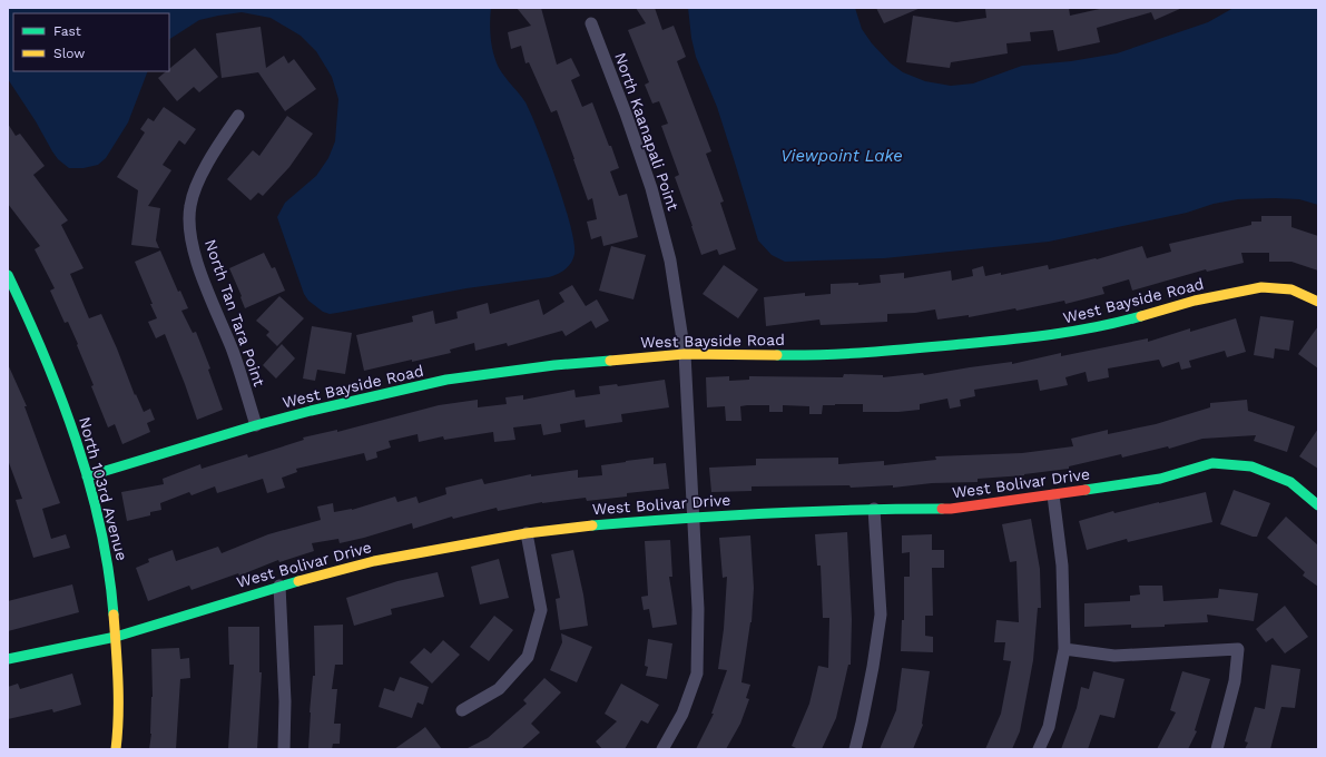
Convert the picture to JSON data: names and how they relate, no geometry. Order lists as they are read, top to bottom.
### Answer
{
  "streets": {
    "street": [
      "North Kaanapali Point",
      "West Bayside Road",
      "North Tan Tara Point",
      "West Bolivar Drive",
      "North 103rd Avenue"
    ]
  },
  "crossings": [
    ["North Kaanapali Point", "West Bayside Road"],
    ["North Kaanapali Point", "West Bolivar Drive"],
    ["West Bayside Road", "North Tan Tara Point"],
    ["West Bayside Road", "North 103rd Avenue"],
    ["West Bolivar Drive", "North 103rd Avenue"]
  ],
  "water": ["Viewpoint Lake"],
  "legend": ["Fast", "Slow"]
}
